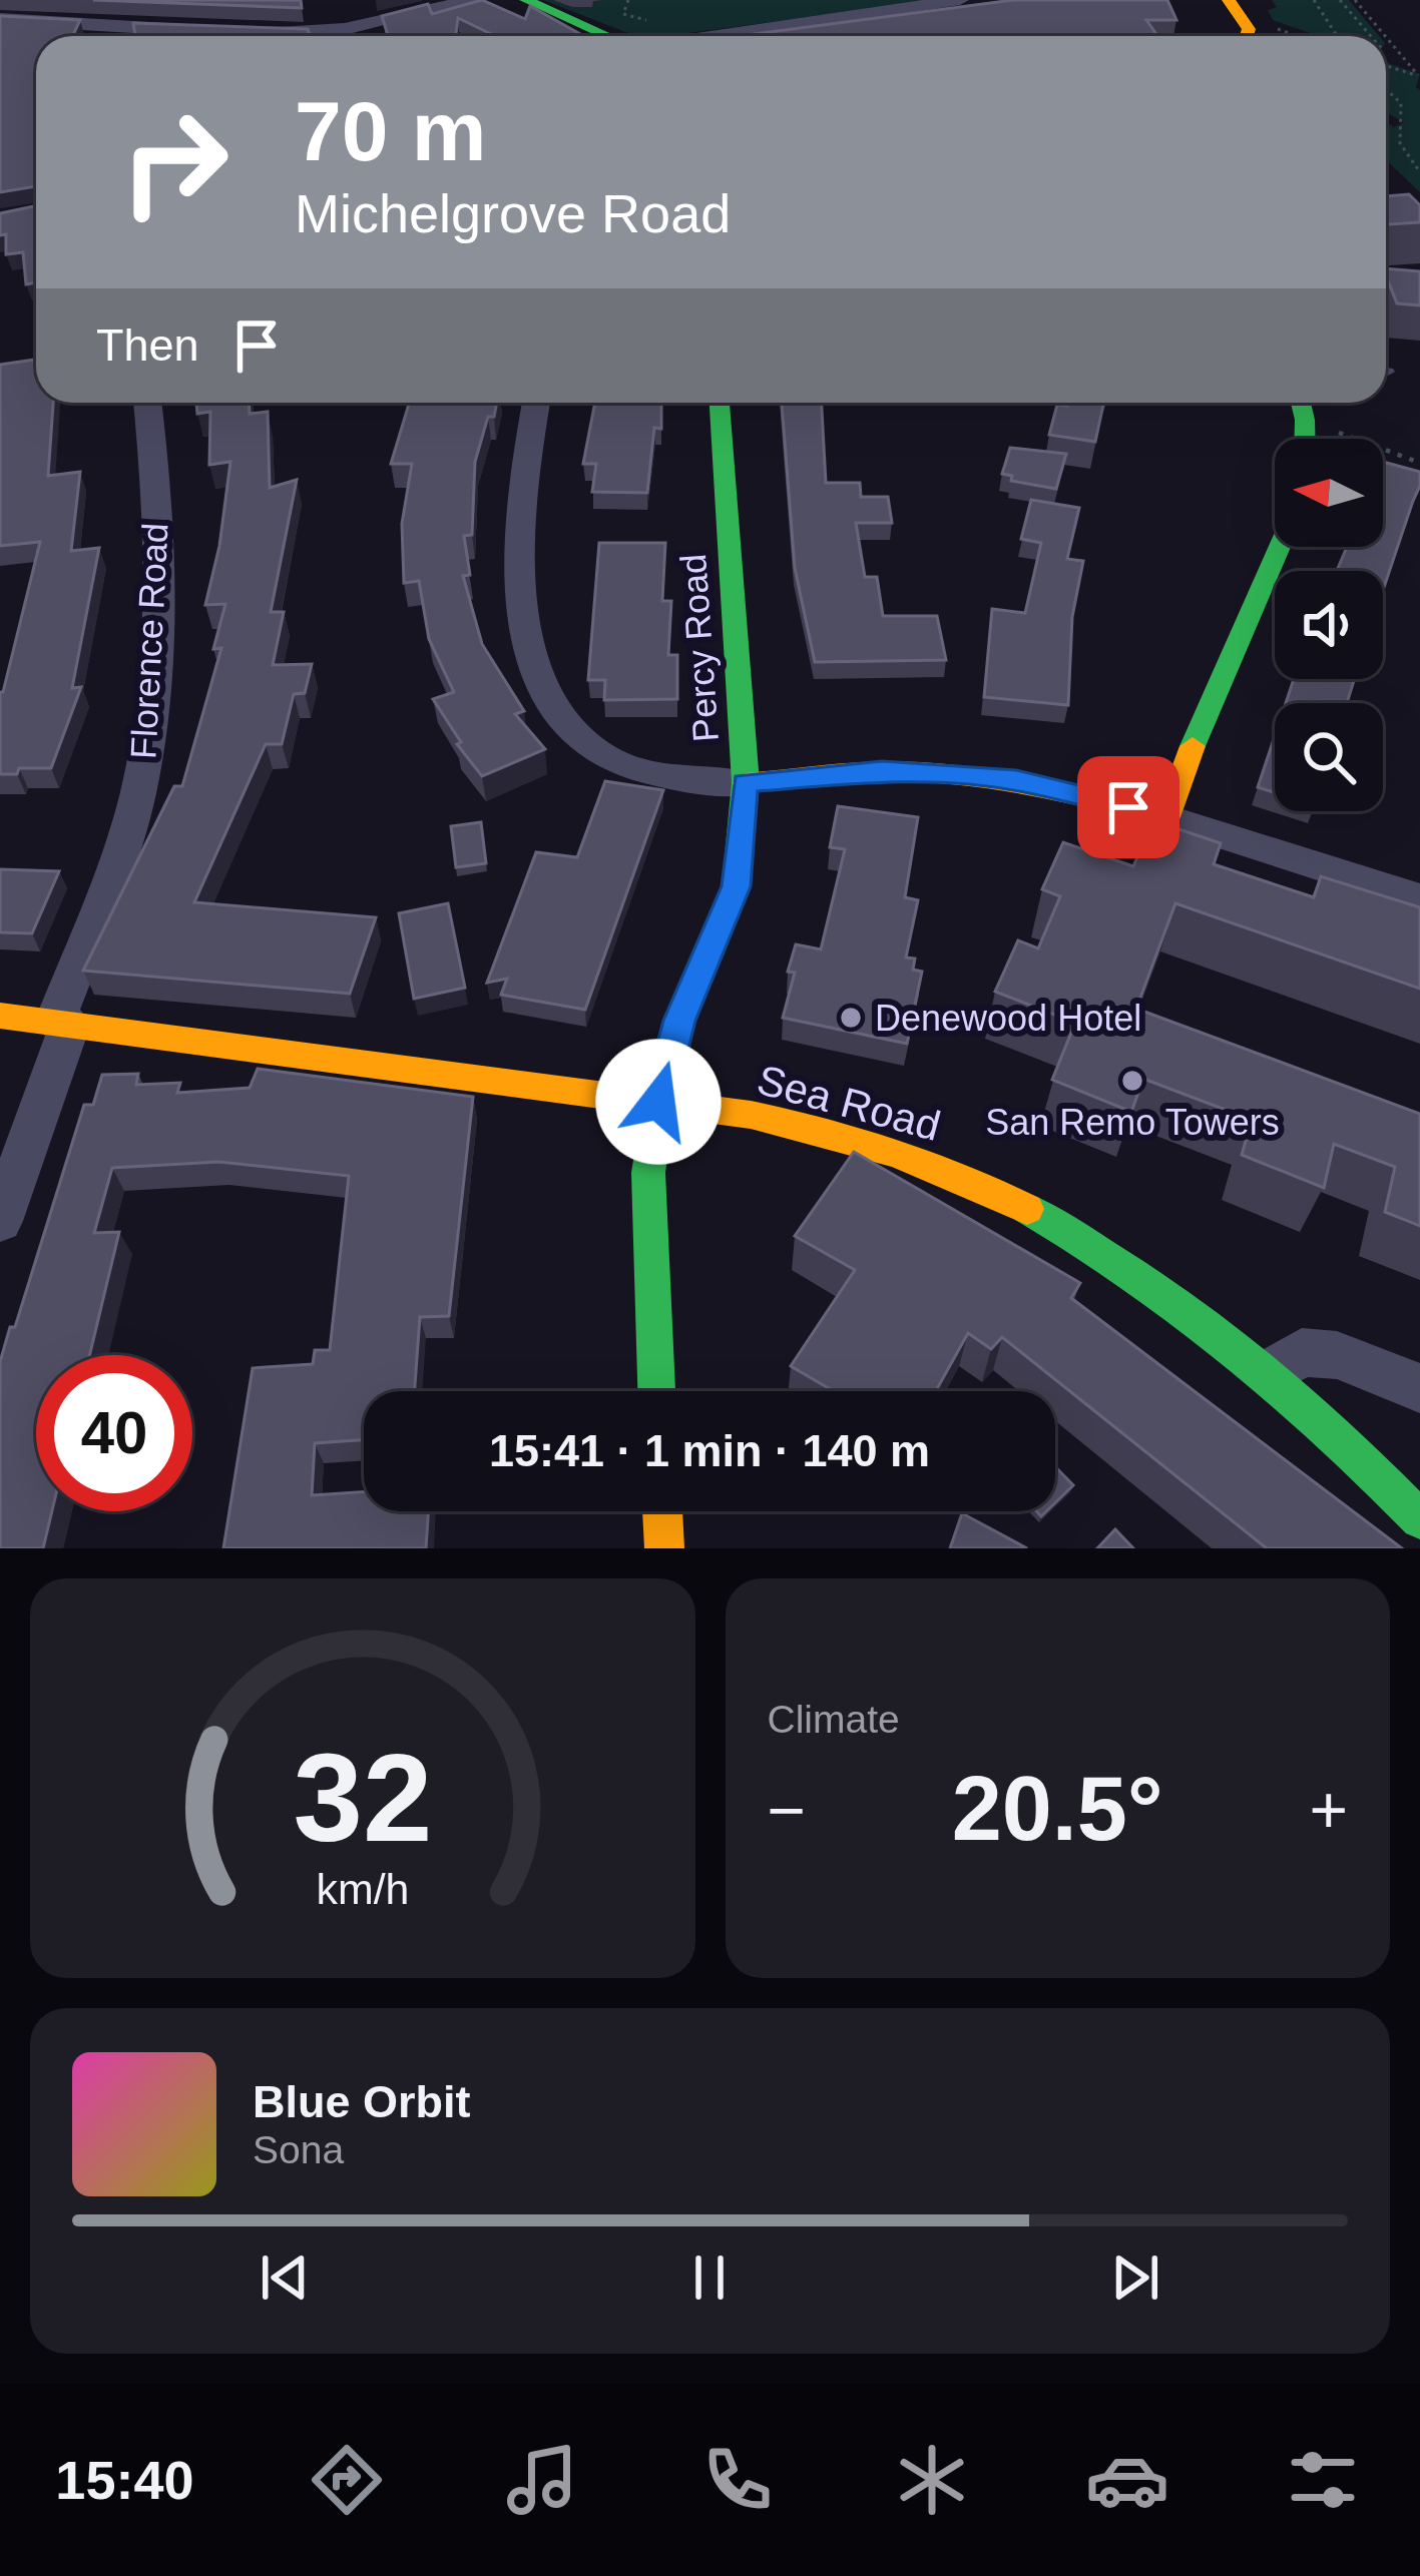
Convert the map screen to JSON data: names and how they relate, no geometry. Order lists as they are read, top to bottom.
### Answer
{
  "streets": {
    "street": ["Florence Road", "Percy Road", "Sea Road"]
  },
  "crossings": [
    ["Florence Road", "Sea Road"],
    ["Percy Road", "Sea Road"]
  ],
  "places": ["Denewood Hotel", "San Remo Towers"],
  "north": "left",
  "page": {
    "turn": ["70 m", "Michelgrove Road"],
    "then": "Then",
    "limit": "40",
    "trip": "15:41 · 1 min · 140 m",
    "tile": "Climate",
    "heat": ["−", "20.5°", "+"],
    "song": ["Blue Orbit", "Sona"],
    "tabs": "15:40",
    "gauge": ["32", "km/h"]
  }
}
